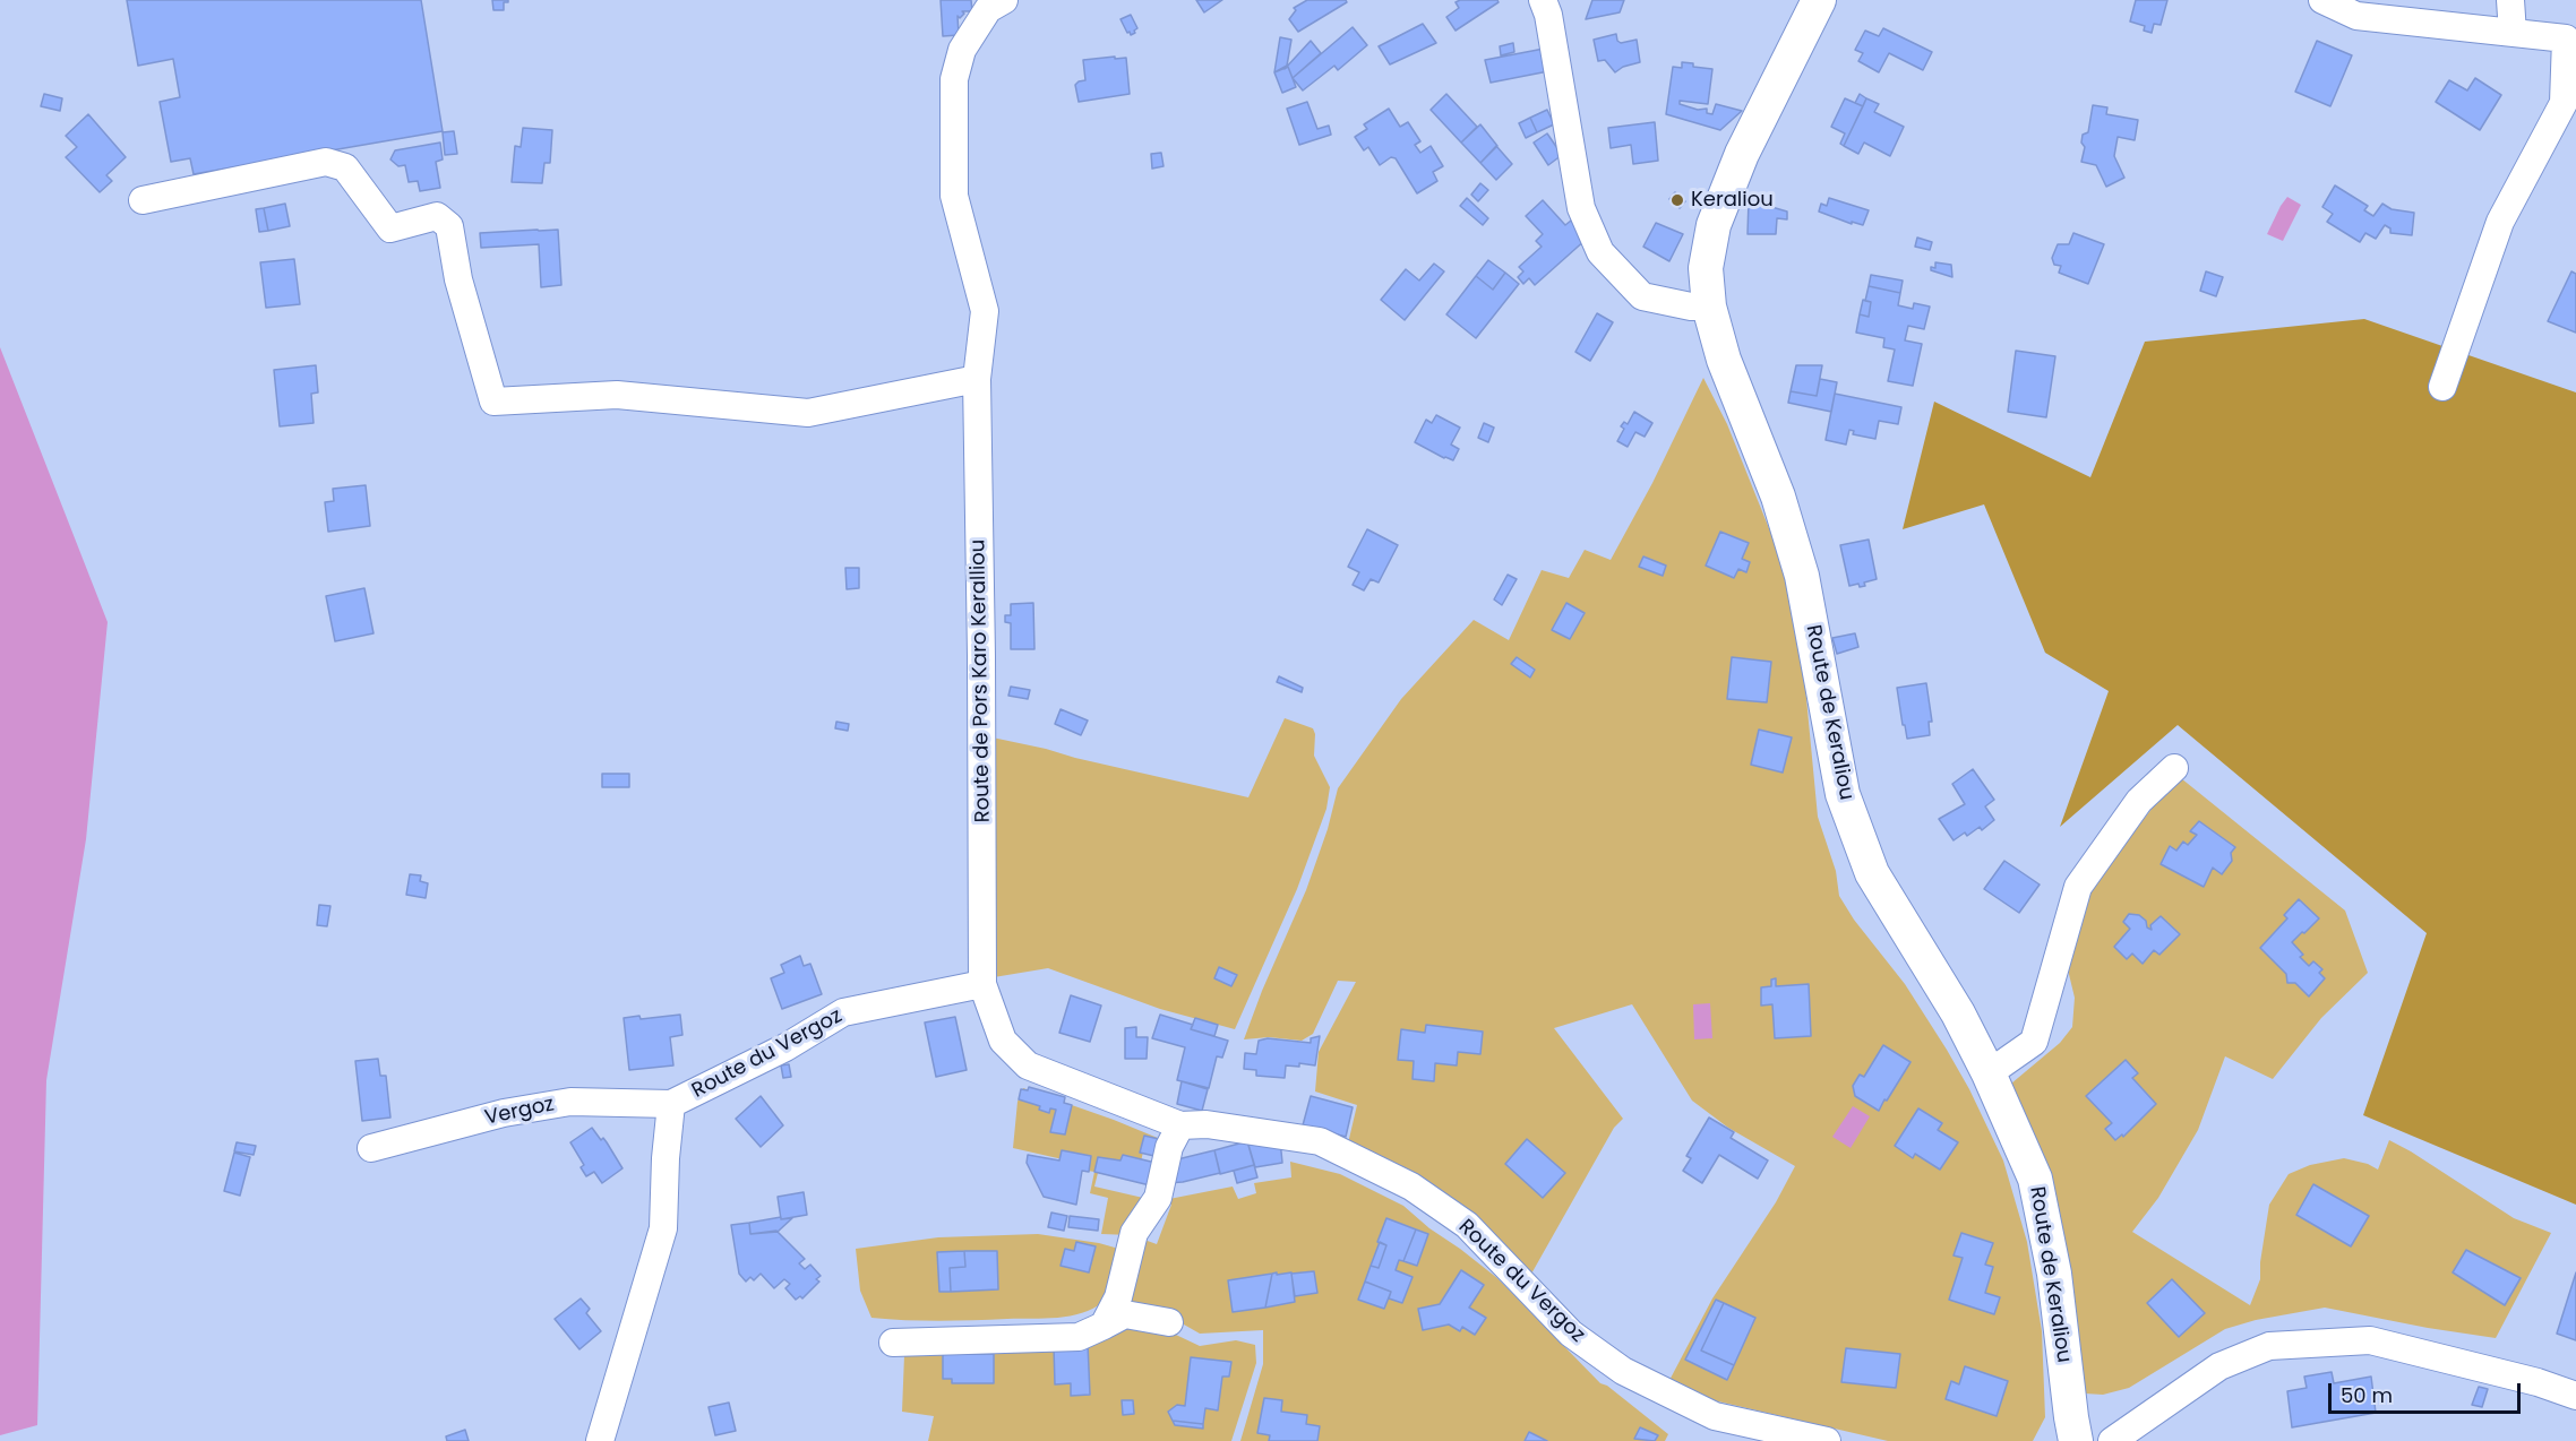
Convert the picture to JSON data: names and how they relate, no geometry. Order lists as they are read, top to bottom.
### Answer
{
  "streets": {
    "street": [
      "Route de Pors Karo Keralliou",
      "Route de Keraliou",
      "Route du Vergoz",
      "Vergoz"
    ]
  },
  "crossings": [
    ["Route de Pors Karo Keralliou", "Route du Vergoz"],
    ["Route du Vergoz", "Vergoz"]
  ],
  "places": ["Keraliou"],
  "scale_bar": "50 m"
}
